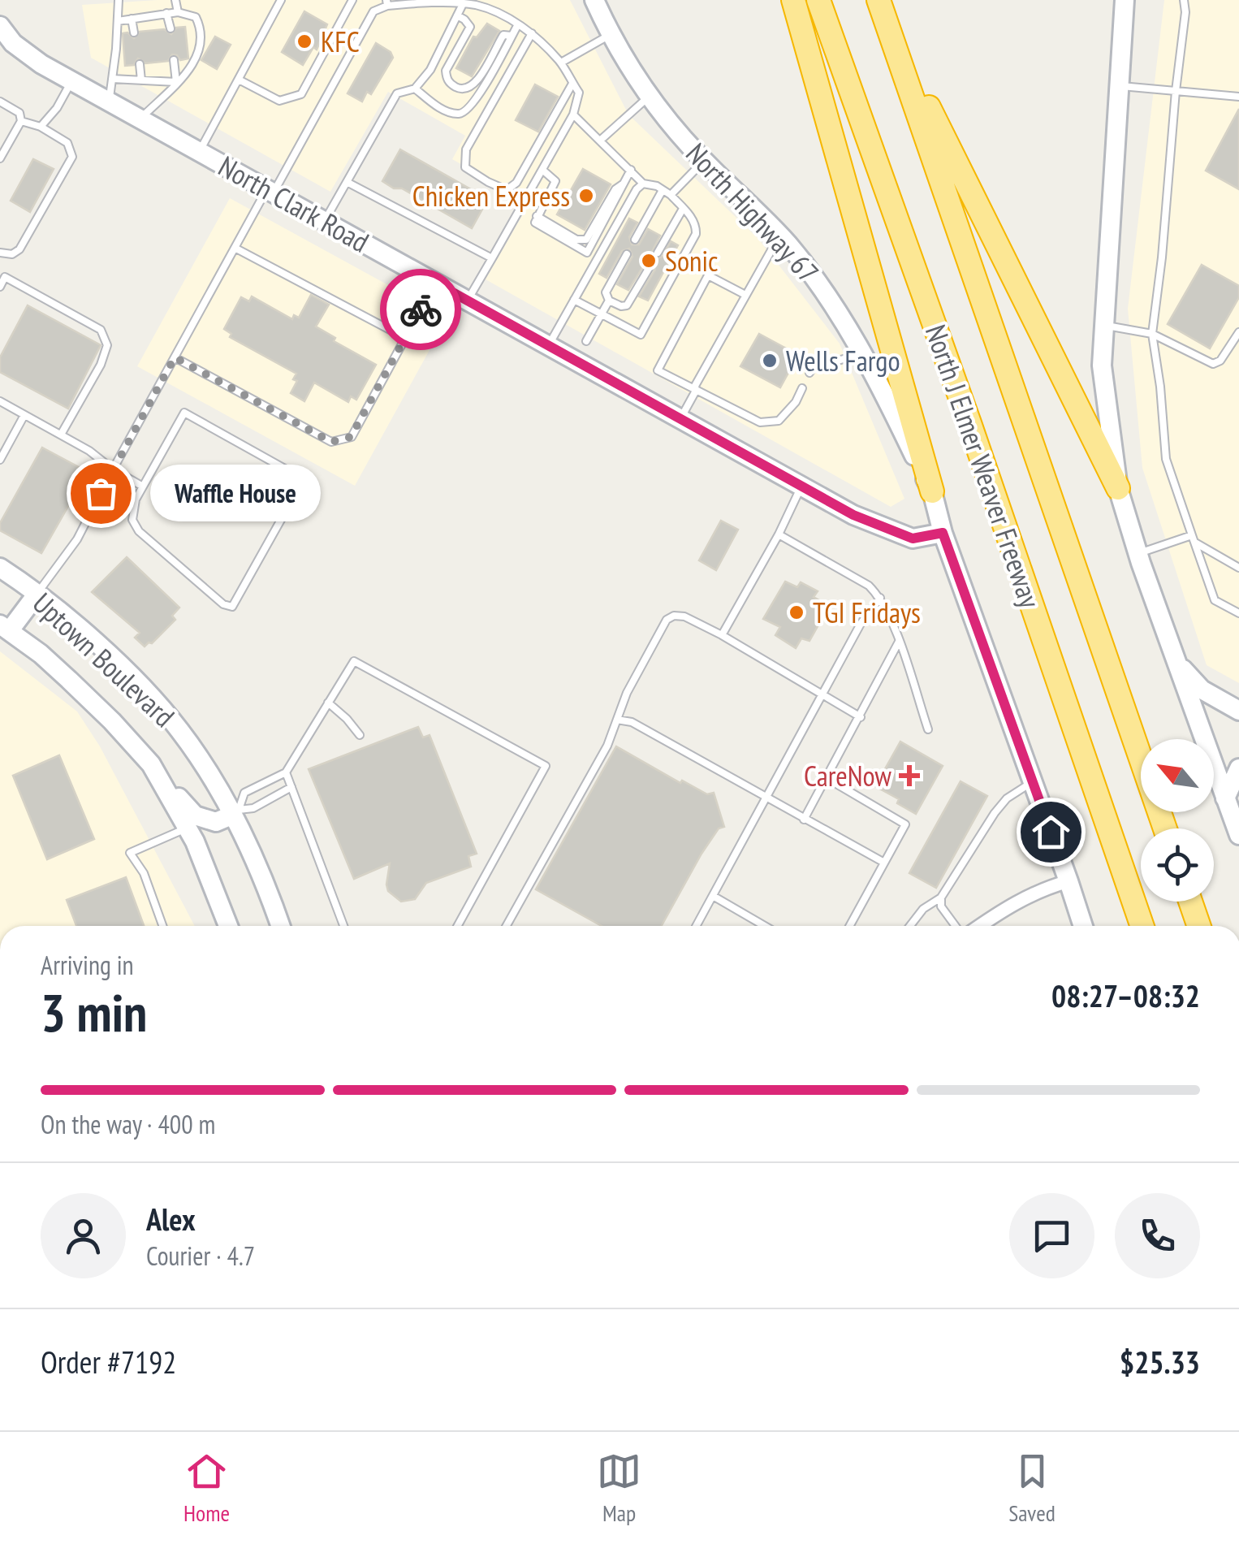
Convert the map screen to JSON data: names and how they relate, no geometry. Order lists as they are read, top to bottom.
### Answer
{
  "streets": {
    "highway": ["North J Elmer Weaver Freeway"],
    "street": ["North Clark Road", "North Highway 67", "Uptown Boulevard"]
  },
  "crossings": [
    ["North Clark Road", "North Highway 67"]
  ],
  "places": {
    "other": [
      "KFC",
      "Chicken Express",
      "Sonic",
      "Wells Fargo",
      "Waffle House",
      "TGI Fridays"
    ],
    "health": ["CareNow"]
  },
  "north": "top left",
  "page": {
    "bubble": "Waffle House",
    "heading": ["3 min", "Arriving in", "08:27–08:32"],
    "panel": [
      "Alex",
      "Courier · 4.7",
      "Order #7192",
      "$25.33"
    ],
    "bar": "On the way · 400 m",
    "tabs": ["Home", "Map", "Saved"]
  }
}
